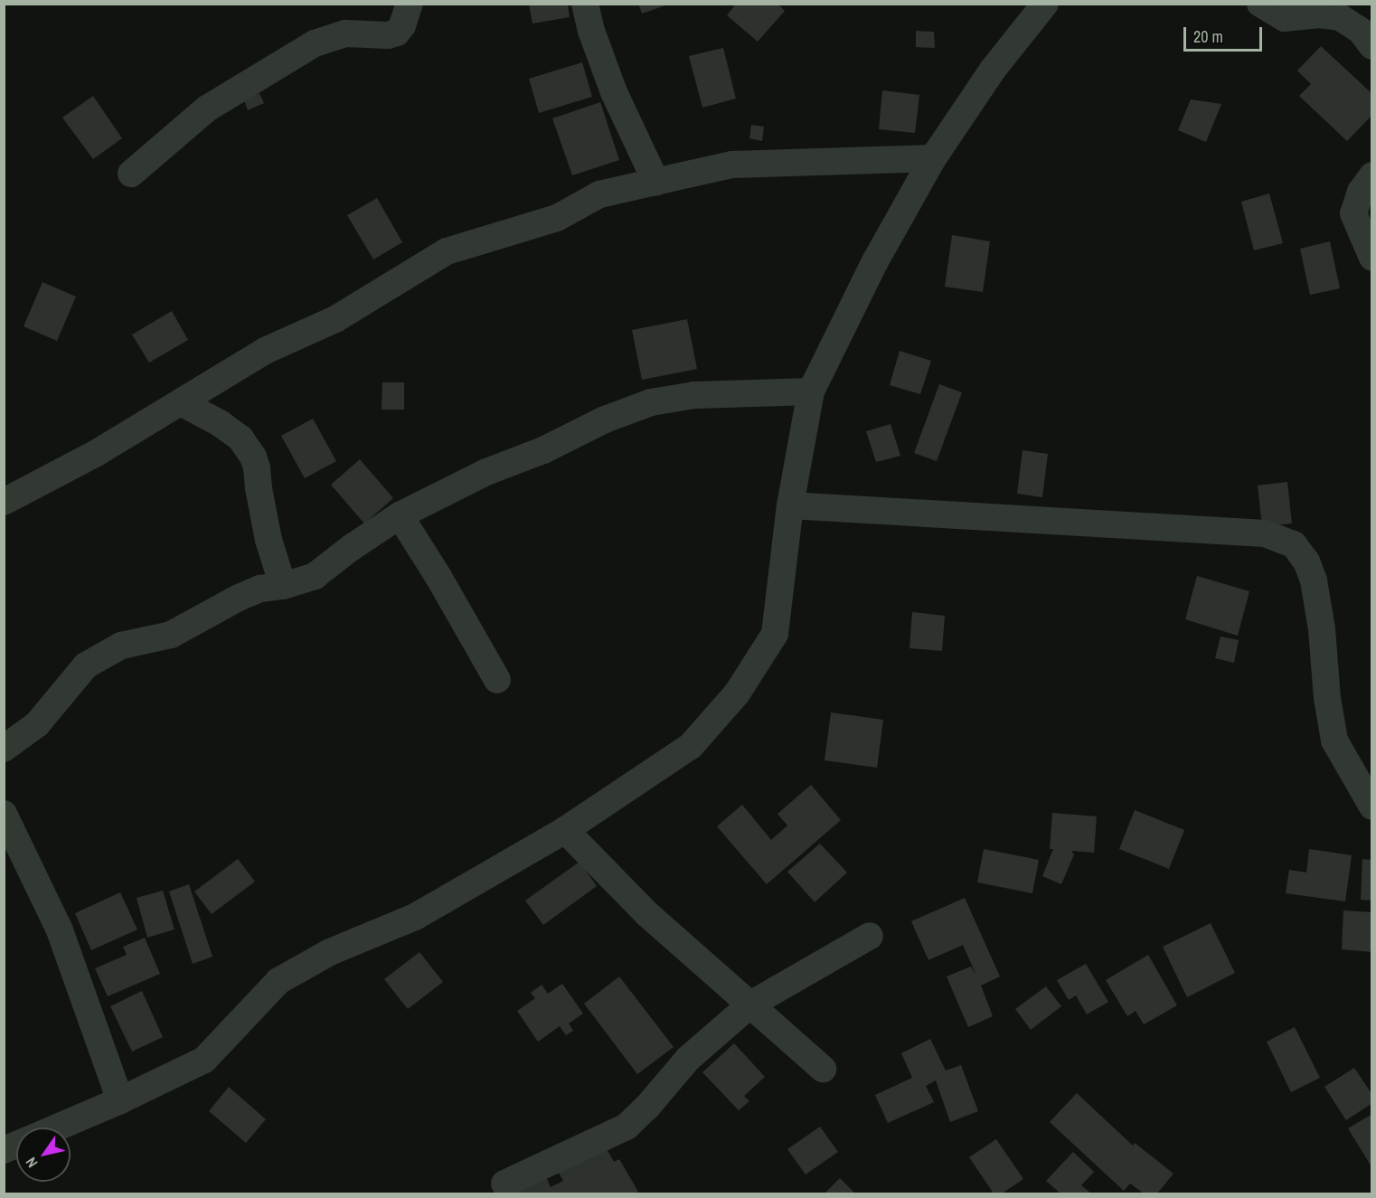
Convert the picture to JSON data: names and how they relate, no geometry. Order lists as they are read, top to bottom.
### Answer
{
  "scale_bar": "20 m",
  "north": "bottom left"
}
